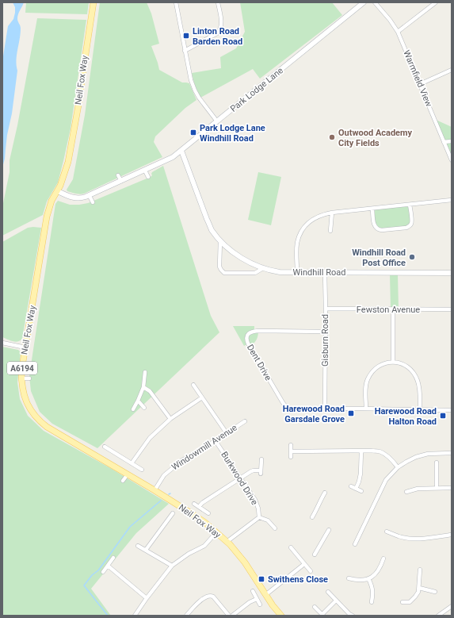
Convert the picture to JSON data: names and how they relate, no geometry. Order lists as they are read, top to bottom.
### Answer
{
  "streets": {
    "main road": ["Neil Fox Way", "A6194"],
    "street": [
      "Warmfield View",
      "Park Lodge Lane",
      "Windhill Road",
      "Fewston Avenue",
      "Gisburn Road",
      "Dent Drive",
      "Windowmill Avenue",
      "Burkwood Drive"
    ]
  },
  "crossings": [
    ["Neil Fox Way", "Park Lodge Lane"],
    ["Neil Fox Way", "Windowmill Avenue"],
    ["Park Lodge Lane", "Windhill Road"],
    ["Windhill Road", "Gisburn Road"],
    ["Fewston Avenue", "Gisburn Road"],
    ["Gisburn Road", "Dent Drive"],
    ["Windowmill Avenue", "Burkwood Drive"]
  ],
  "places": {
    "transit": [
      "Linton Road Barden Road",
      "Park Lodge Lane Windhill Road",
      "Harewood Road Garsdale Grove",
      "Harewood Road Halton Road",
      "Swithens Close"
    ],
    "other": ["Outwood Academy City Fields", "Windhill Road Post Office"]
  }
}
